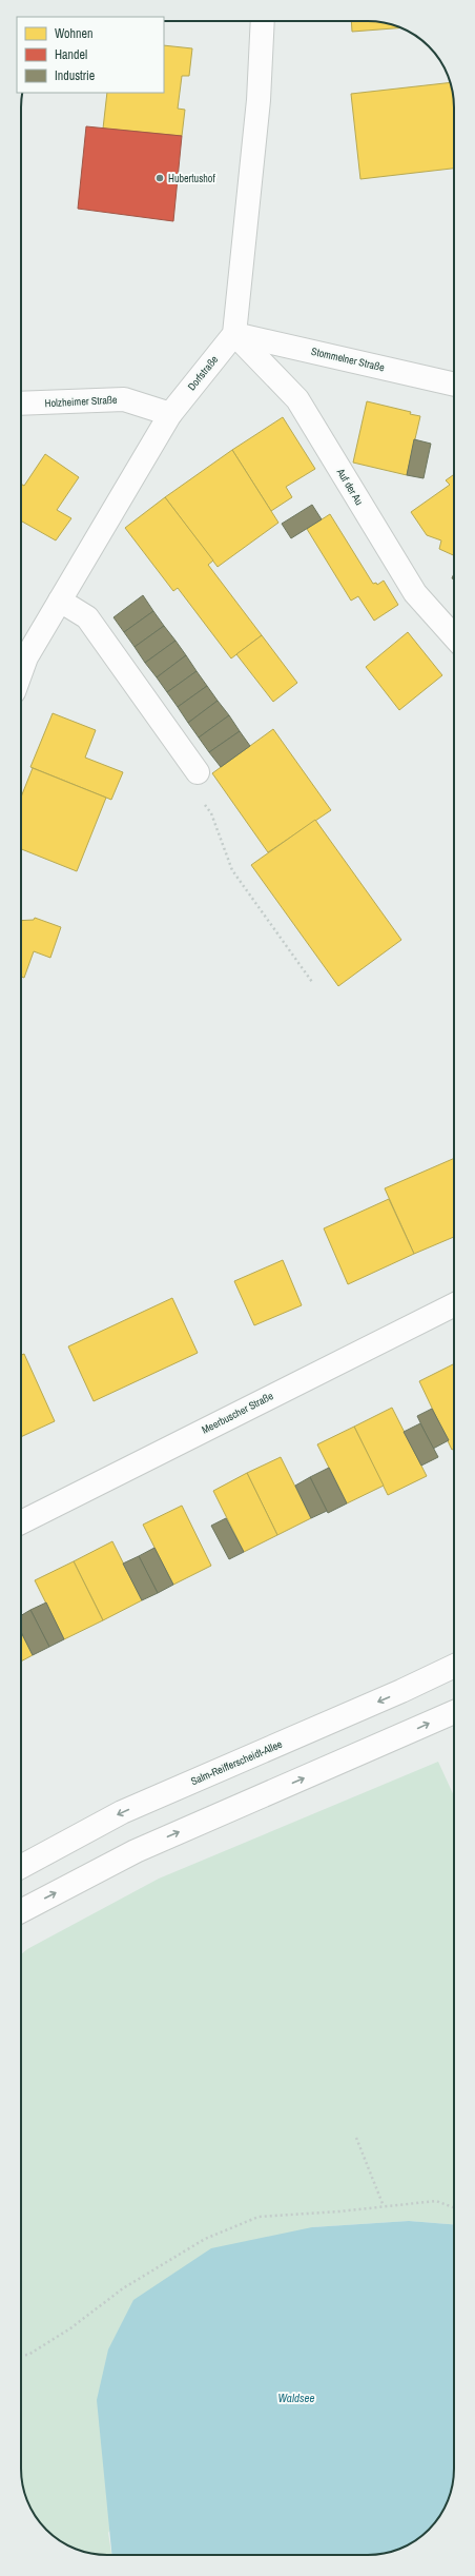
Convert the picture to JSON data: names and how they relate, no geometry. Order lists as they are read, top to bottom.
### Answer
{
  "streets": {
    "street": [
      "Stommelner Straße",
      "Dorfstraße",
      "Holzheimer Straße",
      "Auf der Au",
      "Meerbuscher Straße",
      "Salm-Reifferscheidt-Allee"
    ]
  },
  "crossings": [
    ["Stommelner Straße", "Dorfstraße"],
    ["Stommelner Straße", "Auf der Au"],
    ["Dorfstraße", "Holzheimer Straße"],
    ["Dorfstraße", "Auf der Au"]
  ],
  "water": ["Waldsee"],
  "places": ["Hubertushof"],
  "legend": ["Wohnen", "Handel", "Industrie"]
}
